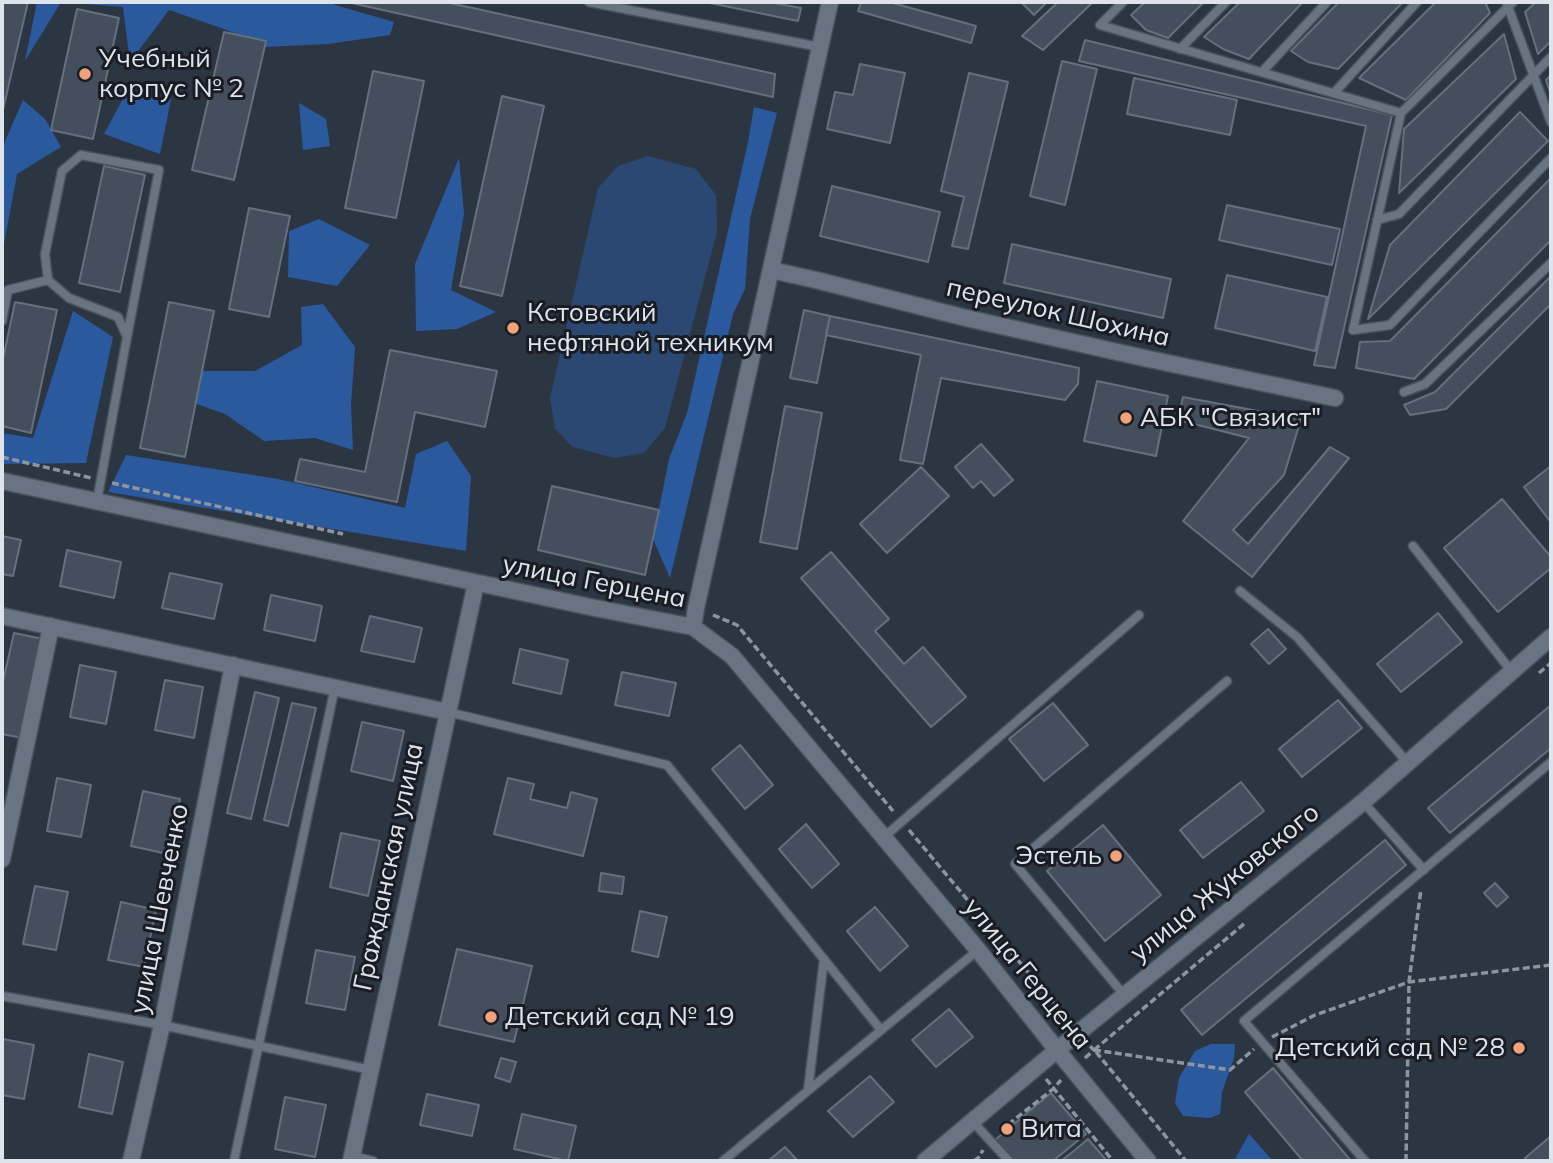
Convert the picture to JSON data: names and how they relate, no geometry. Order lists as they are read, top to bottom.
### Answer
{
  "streets": {
    "street": [
      "переулок Шохина",
      "улица Герцена",
      "Гражданская улица",
      "улица Жуковского",
      "улица Шевченко"
    ]
  },
  "crossings": [
    ["улица Герцена", "Гражданская улица"],
    ["улица Герцена", "улица Жуковского"]
  ],
  "places": [
    "Учебный корпус № 2",
    "Кстовский нефтяной техникум",
    "АБК \"Связист\"",
    "Эстель",
    "Детский сад № 19",
    "Детский сад № 28",
    "Вита"
  ]
}
